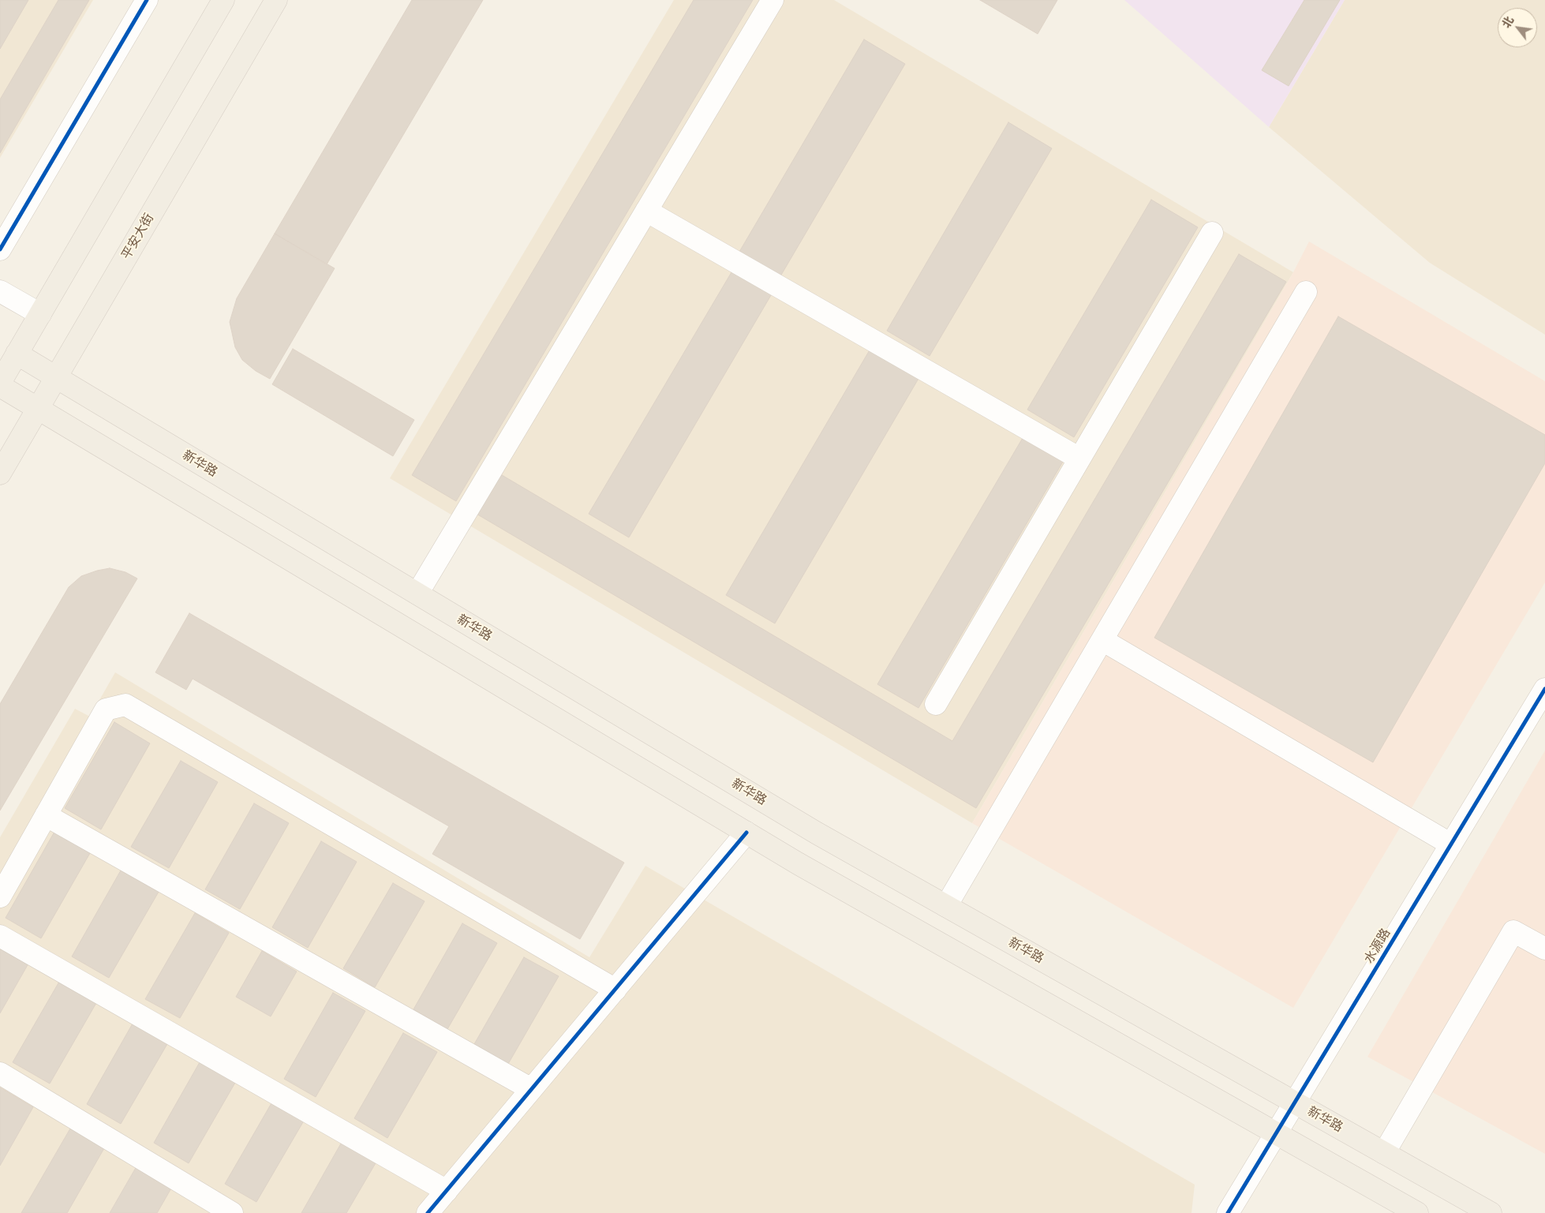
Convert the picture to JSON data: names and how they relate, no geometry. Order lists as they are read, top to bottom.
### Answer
{
  "streets": {
    "main road": ["平安大街", "新华路"],
    "street": ["水源路"]
  },
  "crossings": [
    ["平安大街", "新华路"],
    ["新华路", "水源路"]
  ],
  "north": "top left"
}
